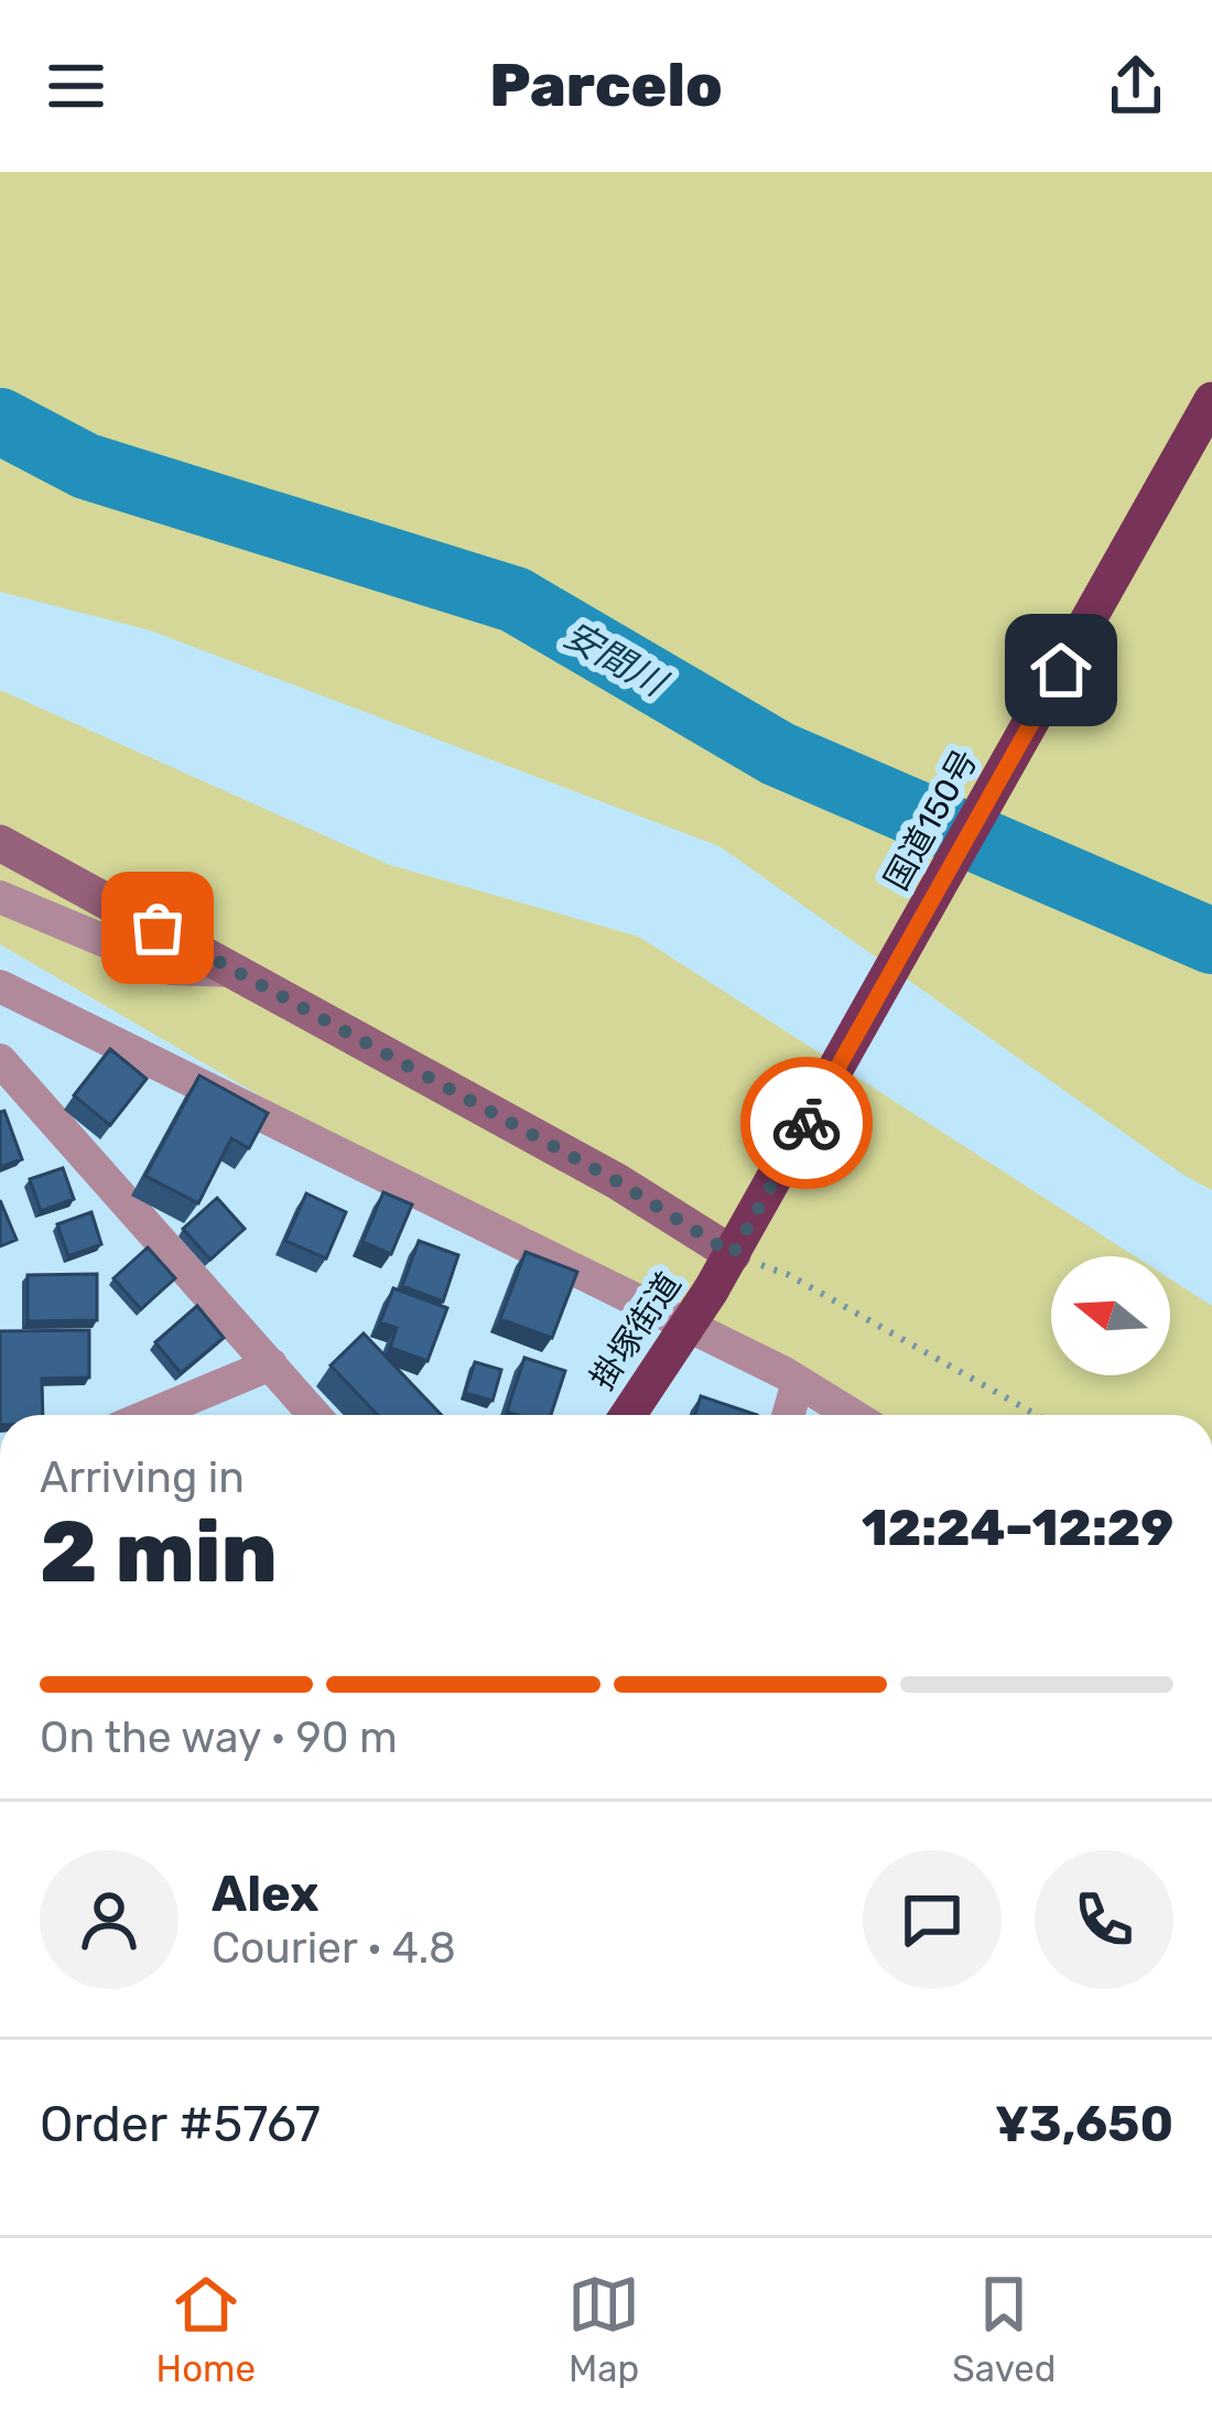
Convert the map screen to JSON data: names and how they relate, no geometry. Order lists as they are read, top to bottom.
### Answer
{
  "streets": {
    "highway": ["国道150号", "掛塚街道"]
  },
  "crossings": [
    ["国道150号", "掛塚街道"]
  ],
  "water": ["安間川"],
  "north": "left",
  "page": {
    "header": "Parcelo",
    "heading": ["2 min", "Arriving in", "12:24–12:29"],
    "panel": [
      "Alex",
      "Courier · 4.8",
      "Order #5767",
      "¥3,650"
    ],
    "bar": "On the way · 90 m",
    "tabs": ["Home", "Map", "Saved"]
  }
}
